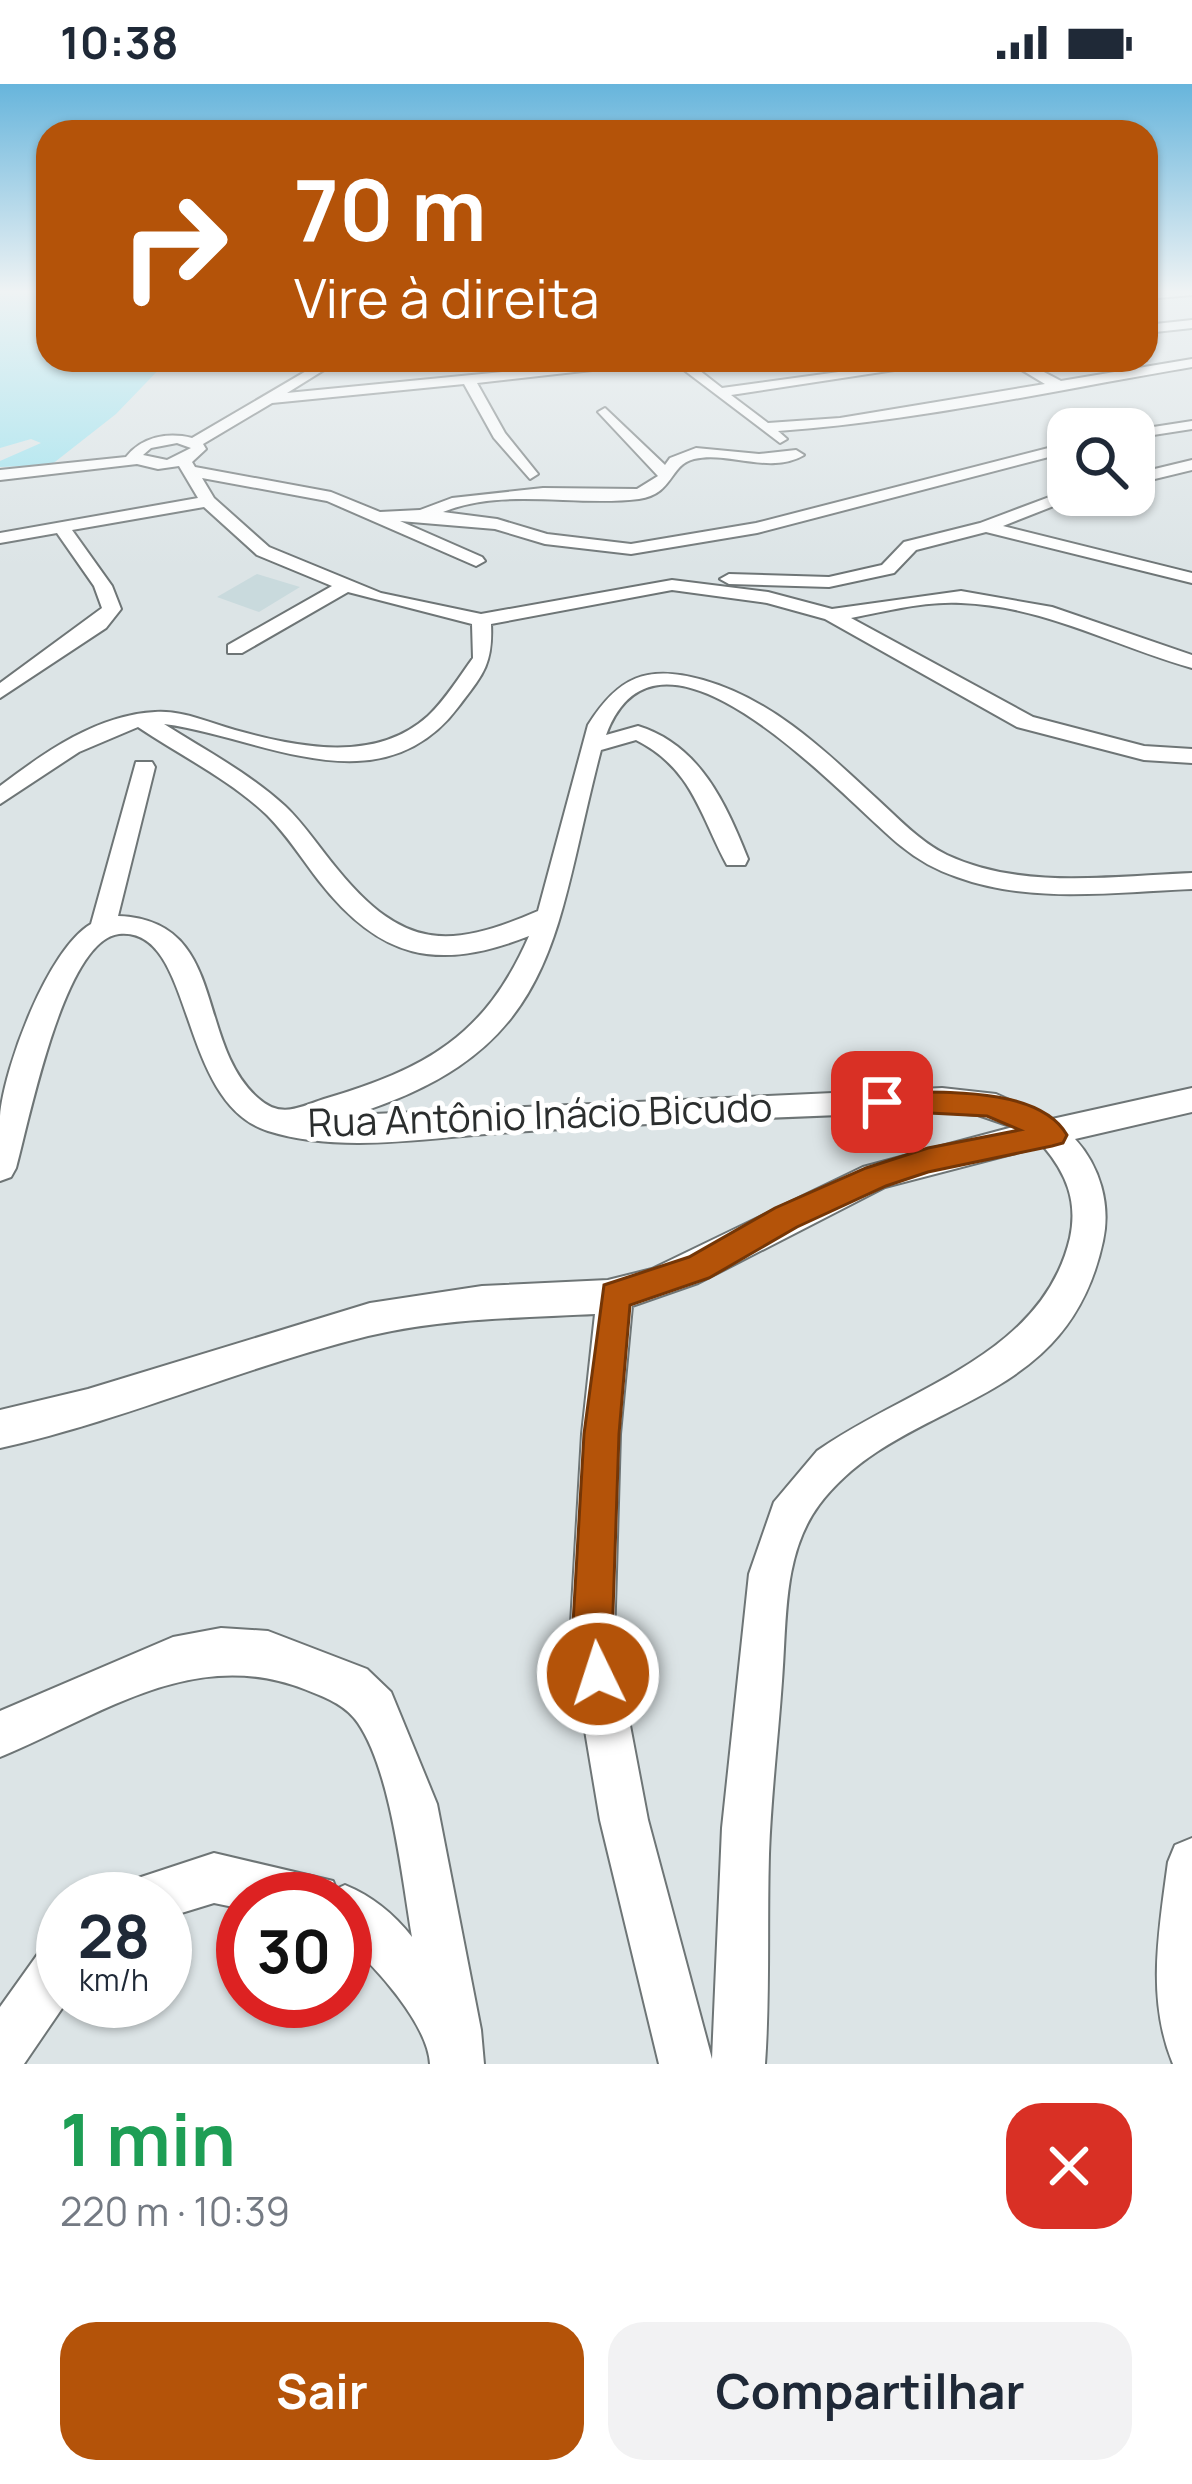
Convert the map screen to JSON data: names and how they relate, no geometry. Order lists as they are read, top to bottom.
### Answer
{
  "streets": {
    "street": ["Rua Antônio Inácio Bicudo"]
  },
  "page": {
    "status": "10:38",
    "turn": ["70 m", "Vire à direita"],
    "speed": "28 km/h",
    "limit": "30",
    "heading": ["1 min", "220 m · 10:39"],
    "buttons": ["Sair", "Compartilhar"]
  }
}
